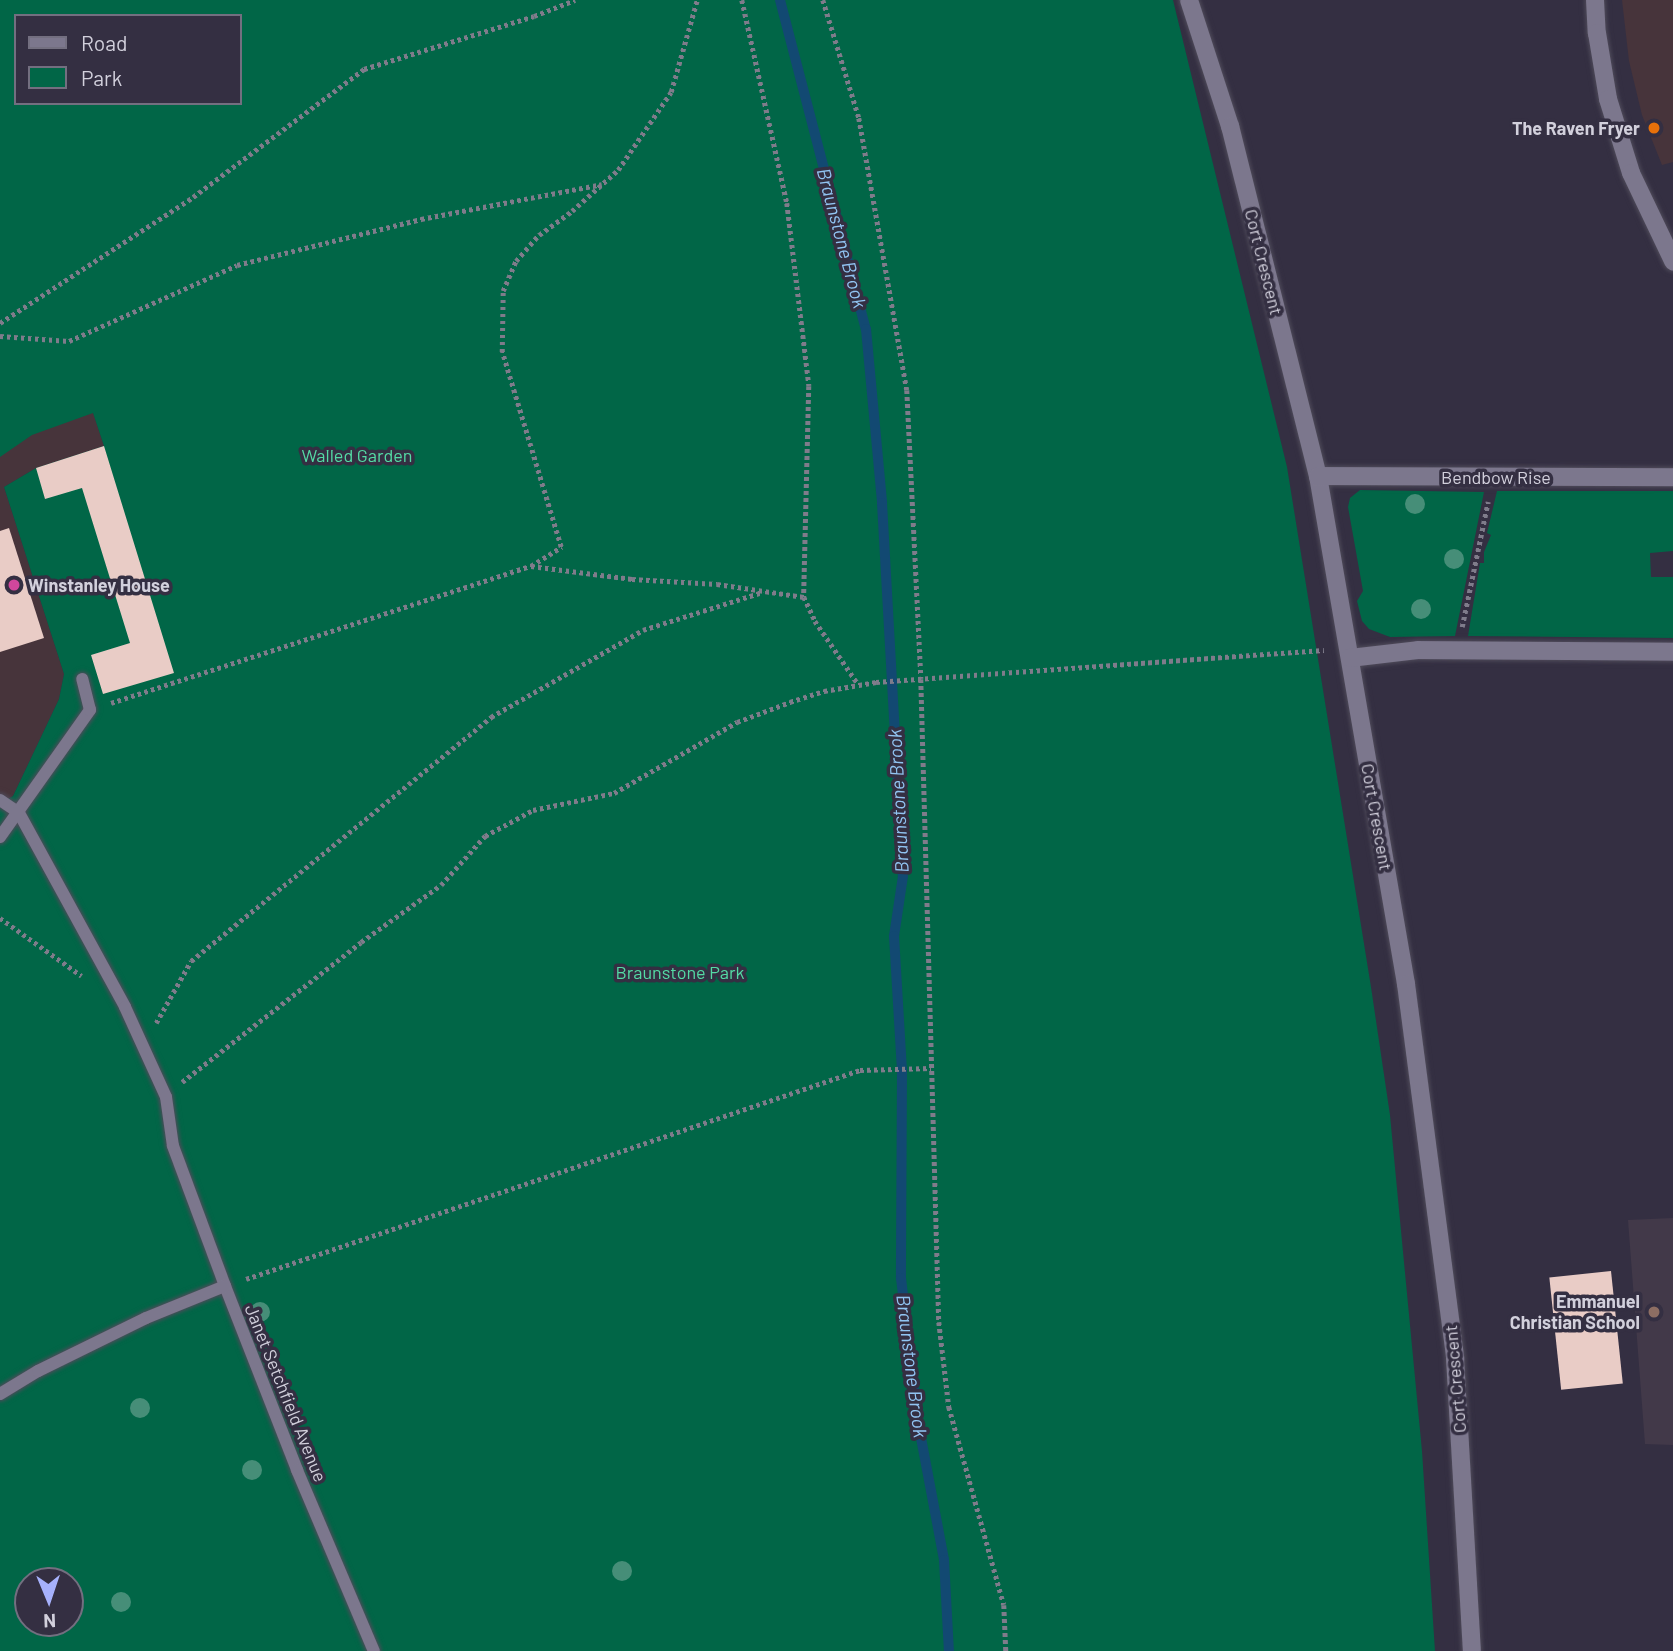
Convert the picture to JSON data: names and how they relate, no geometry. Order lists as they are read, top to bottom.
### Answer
{
  "streets": {
    "street": ["Cort Crescent", "Bendbow Rise"],
    "lane": ["Janet Setchfield Avenue"]
  },
  "crossings": [
    ["Cort Crescent", "Bendbow Rise"]
  ],
  "water": ["Braunstone Brook"],
  "parks": ["Walled Garden", "Braunstone Park"],
  "places": ["The Raven Fryer", "Winstanley House", "Emmanuel Christian School"],
  "legend": ["Road", "Park"],
  "north": "bottom"
}
